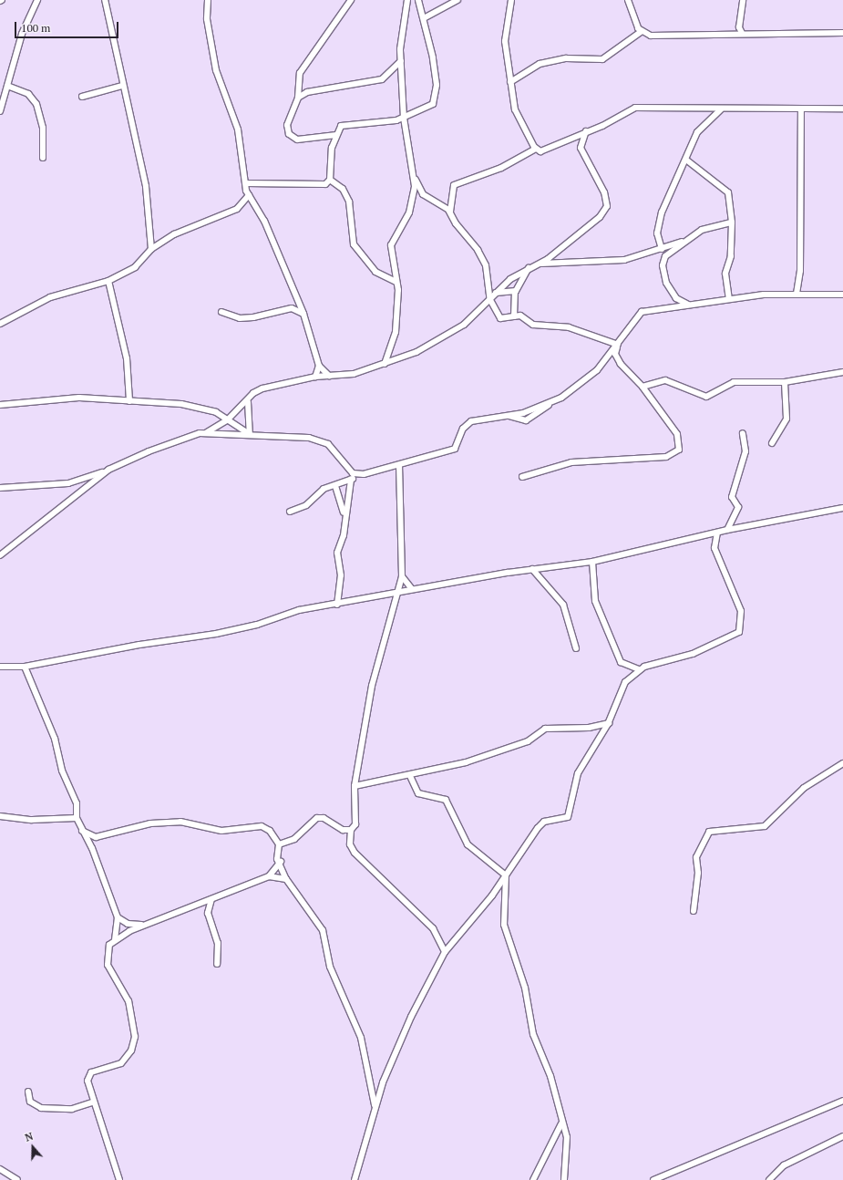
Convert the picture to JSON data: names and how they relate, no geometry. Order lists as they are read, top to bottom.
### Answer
{
  "scale_bar": "100 m",
  "north": "top"
}
